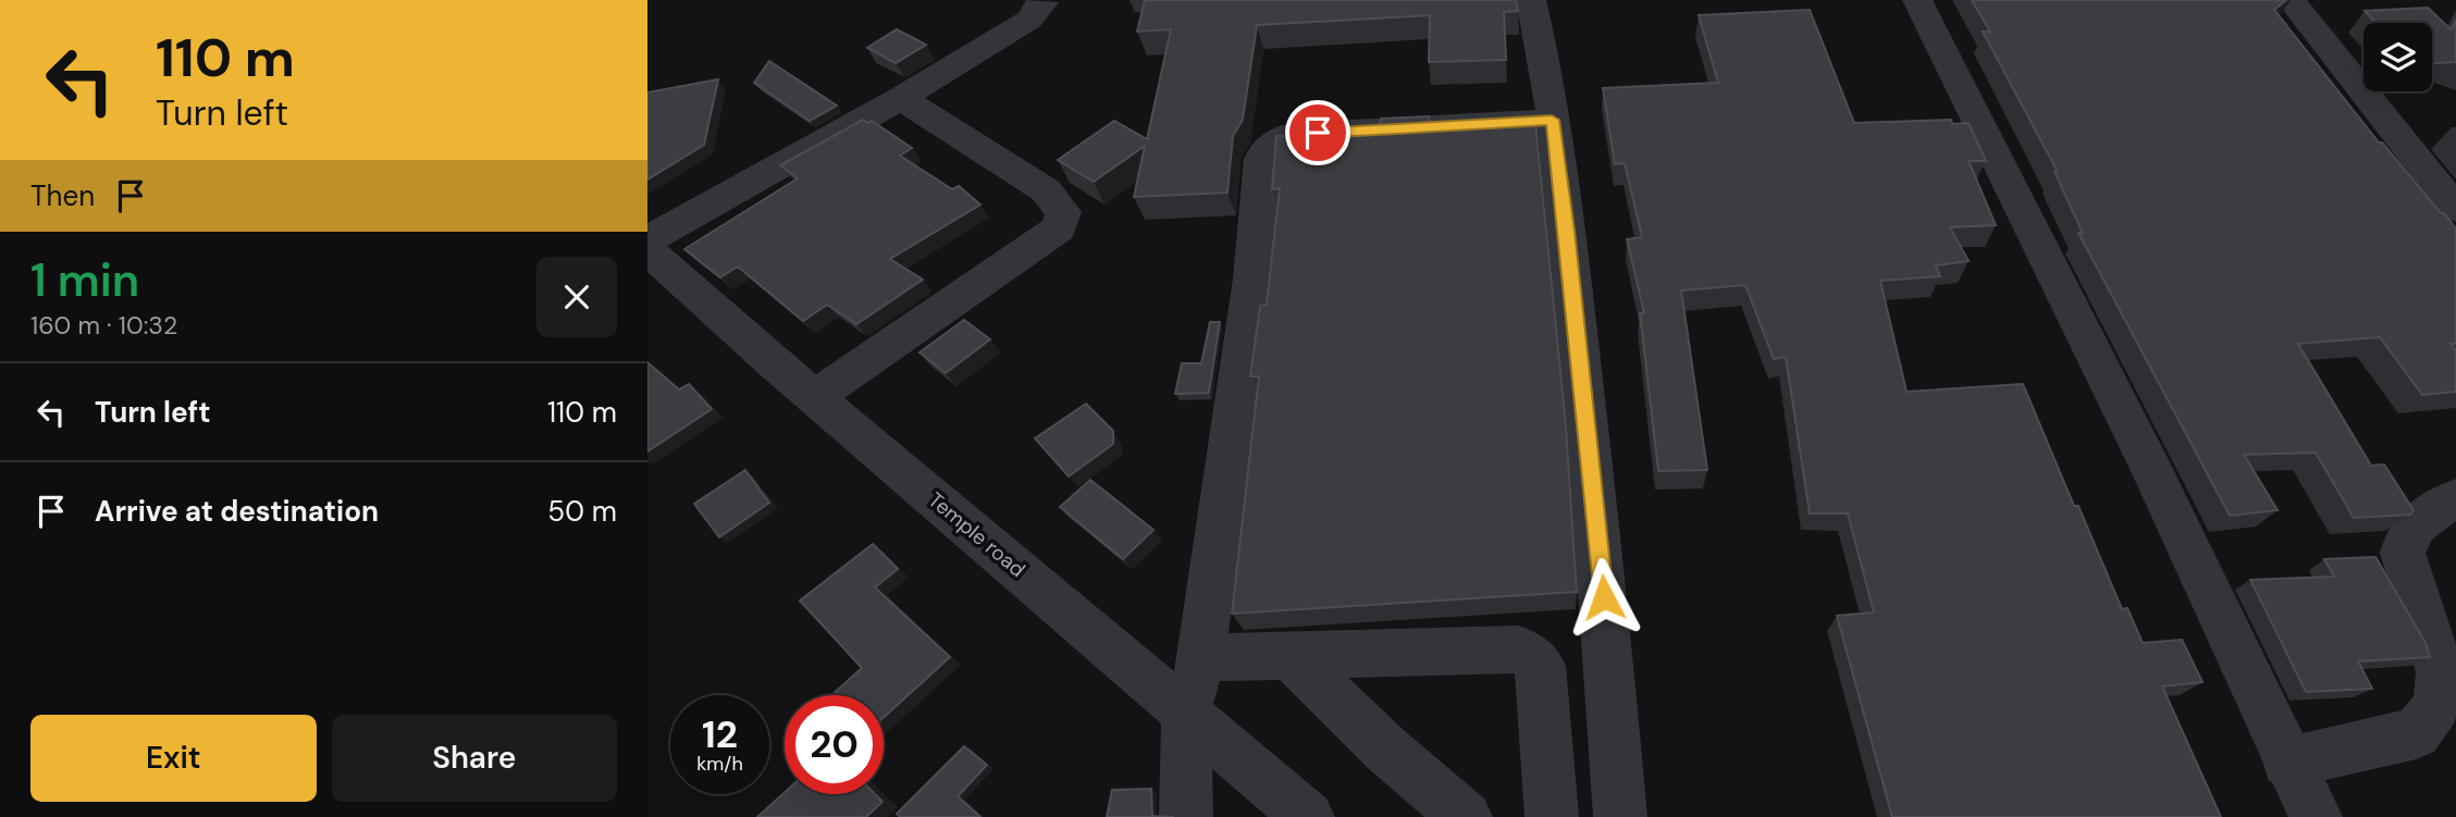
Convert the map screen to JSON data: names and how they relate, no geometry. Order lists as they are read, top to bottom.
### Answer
{
  "streets": {
    "street": ["Temple road"]
  },
  "page": {
    "turn": ["110 m", "Turn left"],
    "then": "Then",
    "heading": ["1 min", "160 m · 10:32"],
    "list": [
      {
        "name": "Turn left",
        "value": "110 m"
      },
      {
        "name": "Arrive at destination",
        "value": "50 m"
      }
    ],
    "speed": "12 km/h",
    "limit": "20",
    "buttons": ["Exit", "Share"]
  }
}
